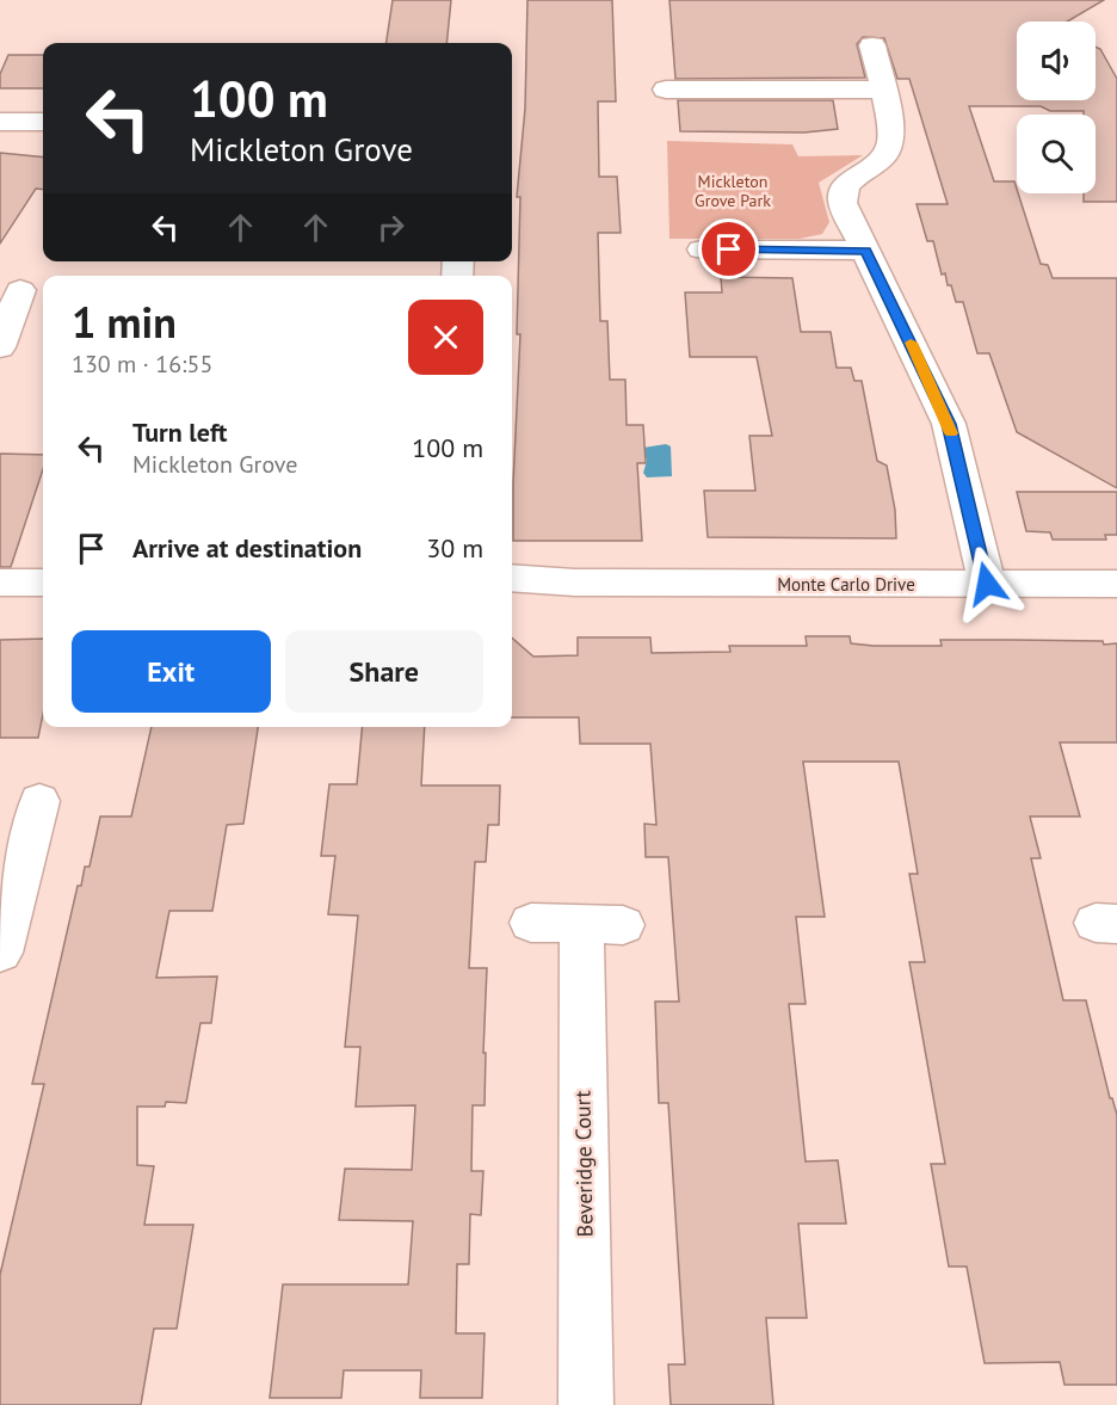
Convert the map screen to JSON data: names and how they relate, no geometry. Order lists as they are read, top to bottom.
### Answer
{
  "streets": {
    "street": ["Monte Carlo Drive", "Beveridge Court"]
  },
  "parks": ["Mickleton Grove Park"],
  "page": {
    "turn": ["100 m", "Mickleton Grove"],
    "heading": ["1 min", "130 m · 16:55"],
    "list": [
      {
        "name": "Turn left",
        "note": "Mickleton Grove",
        "value": "100 m"
      },
      {
        "name": "Arrive at destination",
        "value": "30 m"
      }
    ],
    "buttons": ["Exit", "Share"]
  }
}
